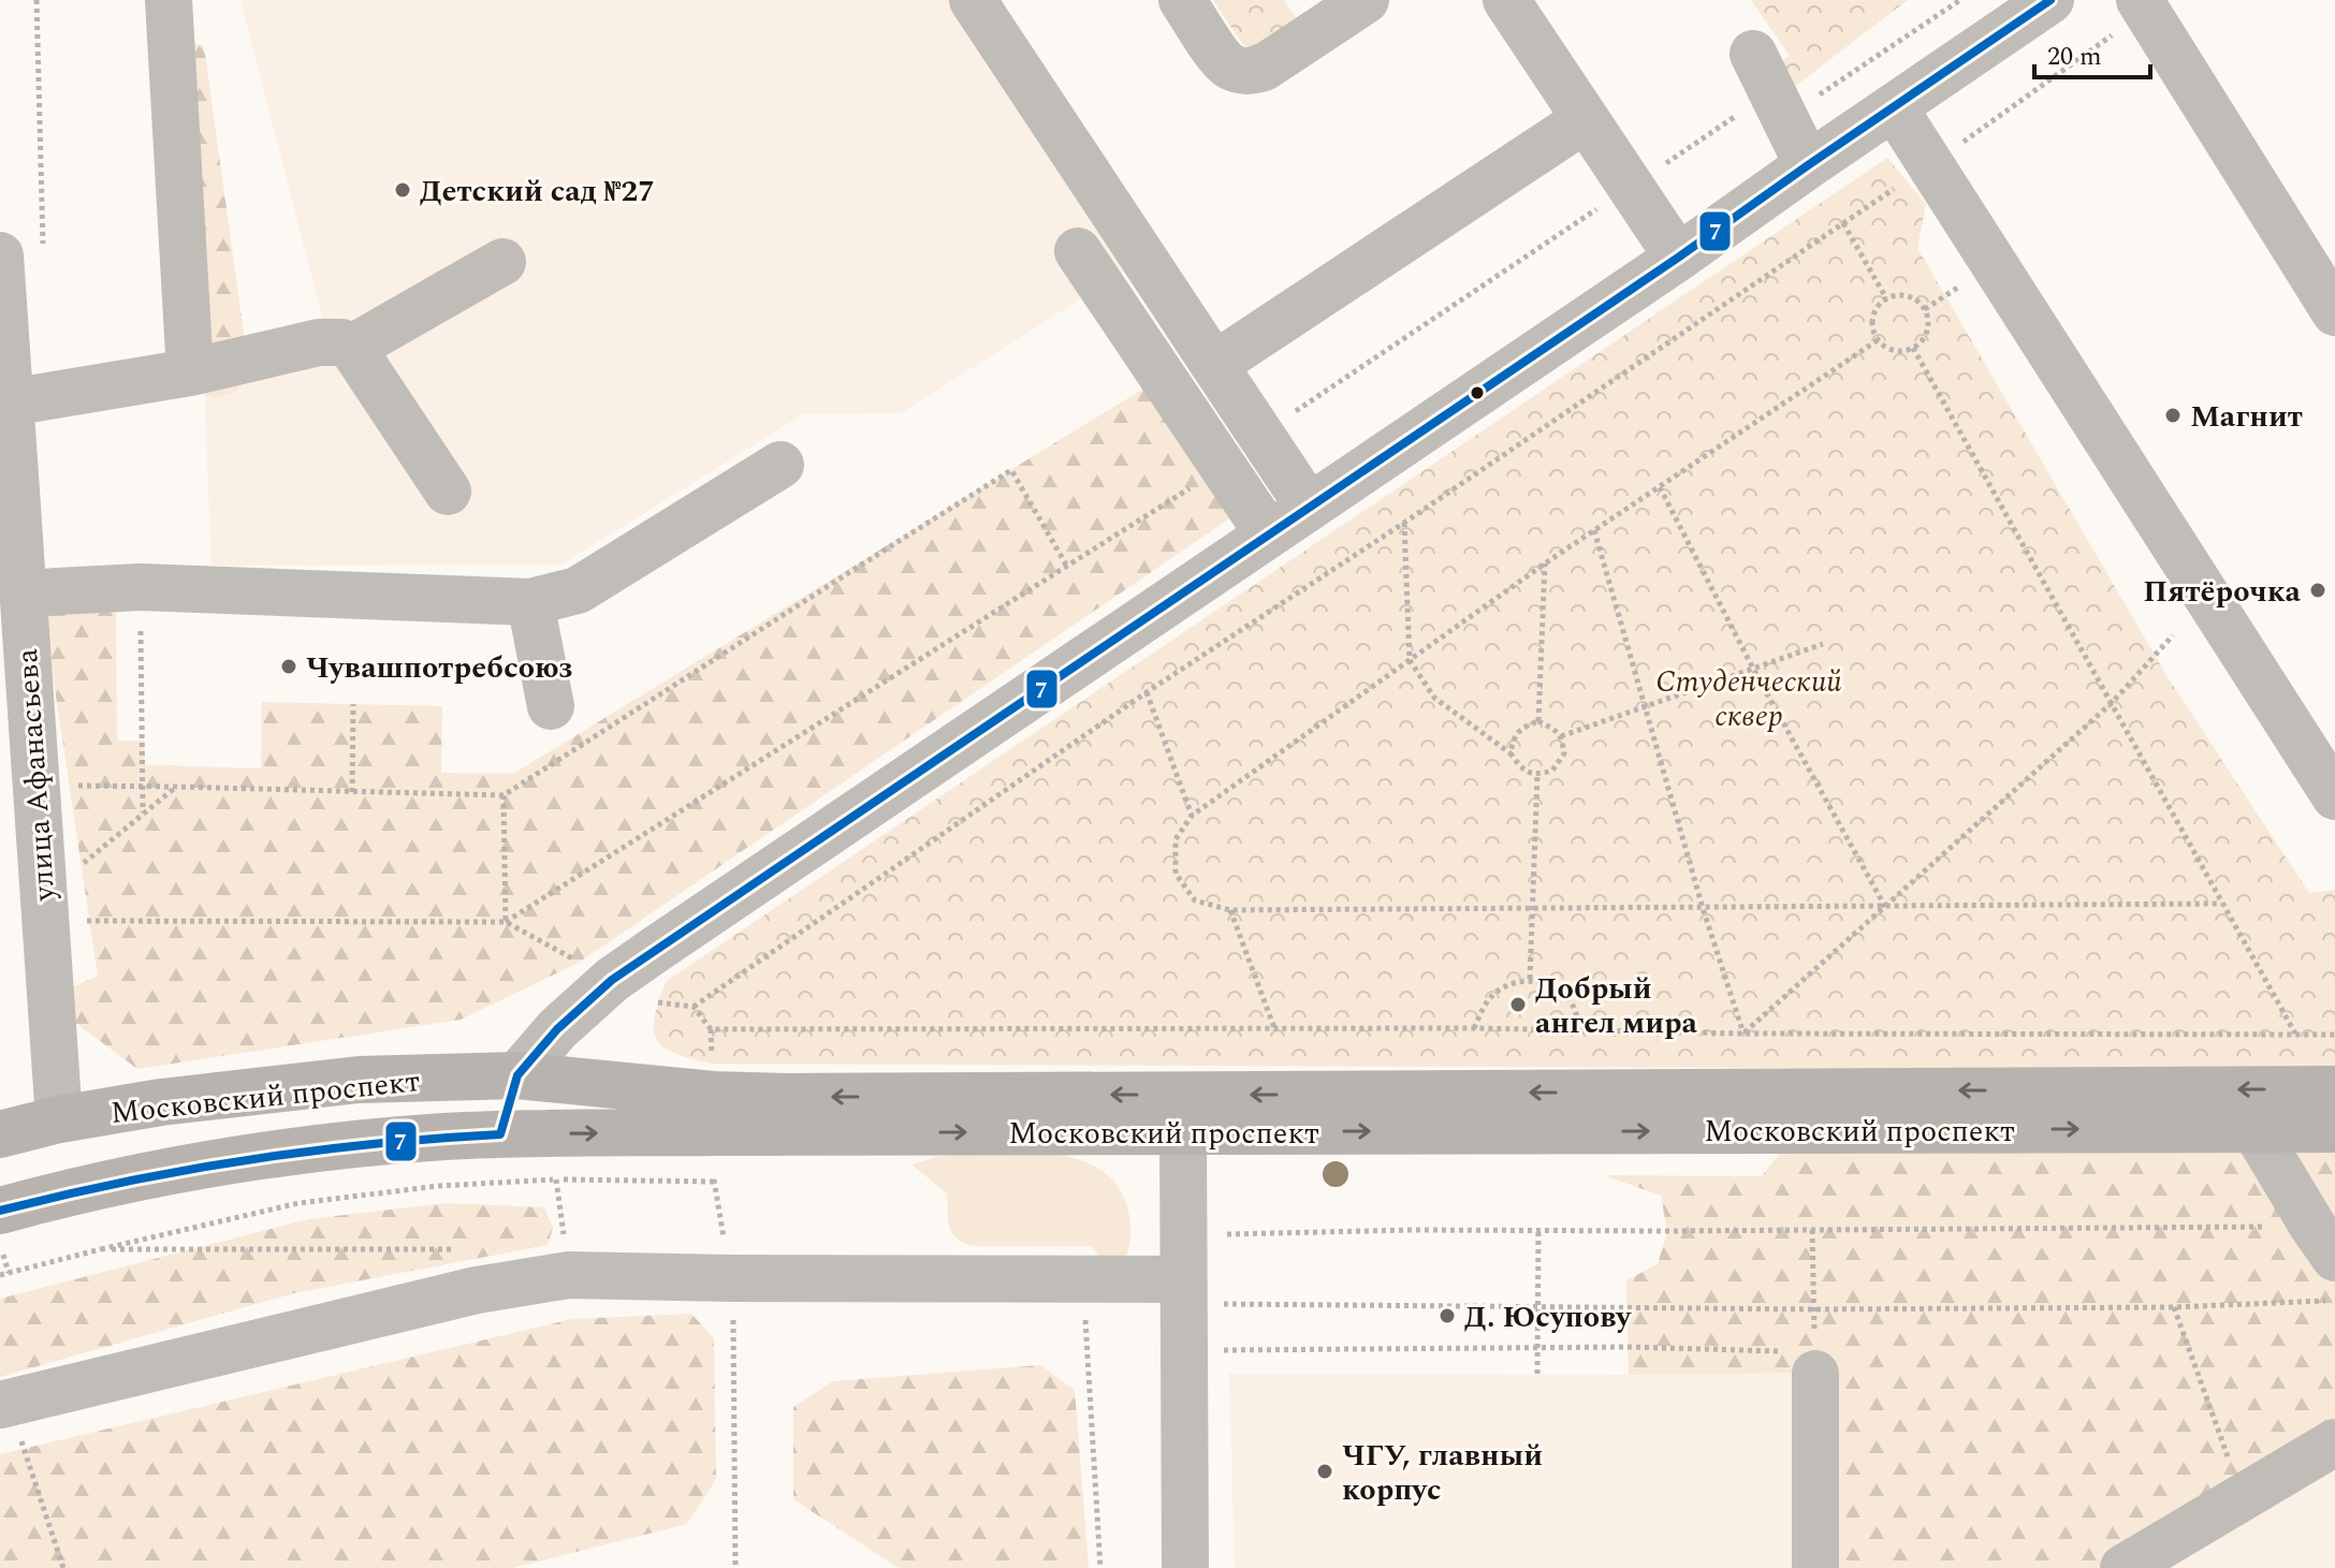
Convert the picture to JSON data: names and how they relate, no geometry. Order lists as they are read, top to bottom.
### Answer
{
  "streets": {
    "main road": ["улица Афанасьева", "Московский проспект"]
  },
  "crossings": [
    ["улица Афанасьева", "Московский проспект"]
  ],
  "parks": ["Студенческий сквер"],
  "places": [
    "Детский сад №27",
    "Магнит",
    "Пятёрочка",
    "Чувашпотребсоюз",
    "Добрый ангел мира",
    "Д. Юсупову",
    "ЧГУ, главный корпус"
  ],
  "lines": ["transit line 7"],
  "scale_bar": "20 m"
}
